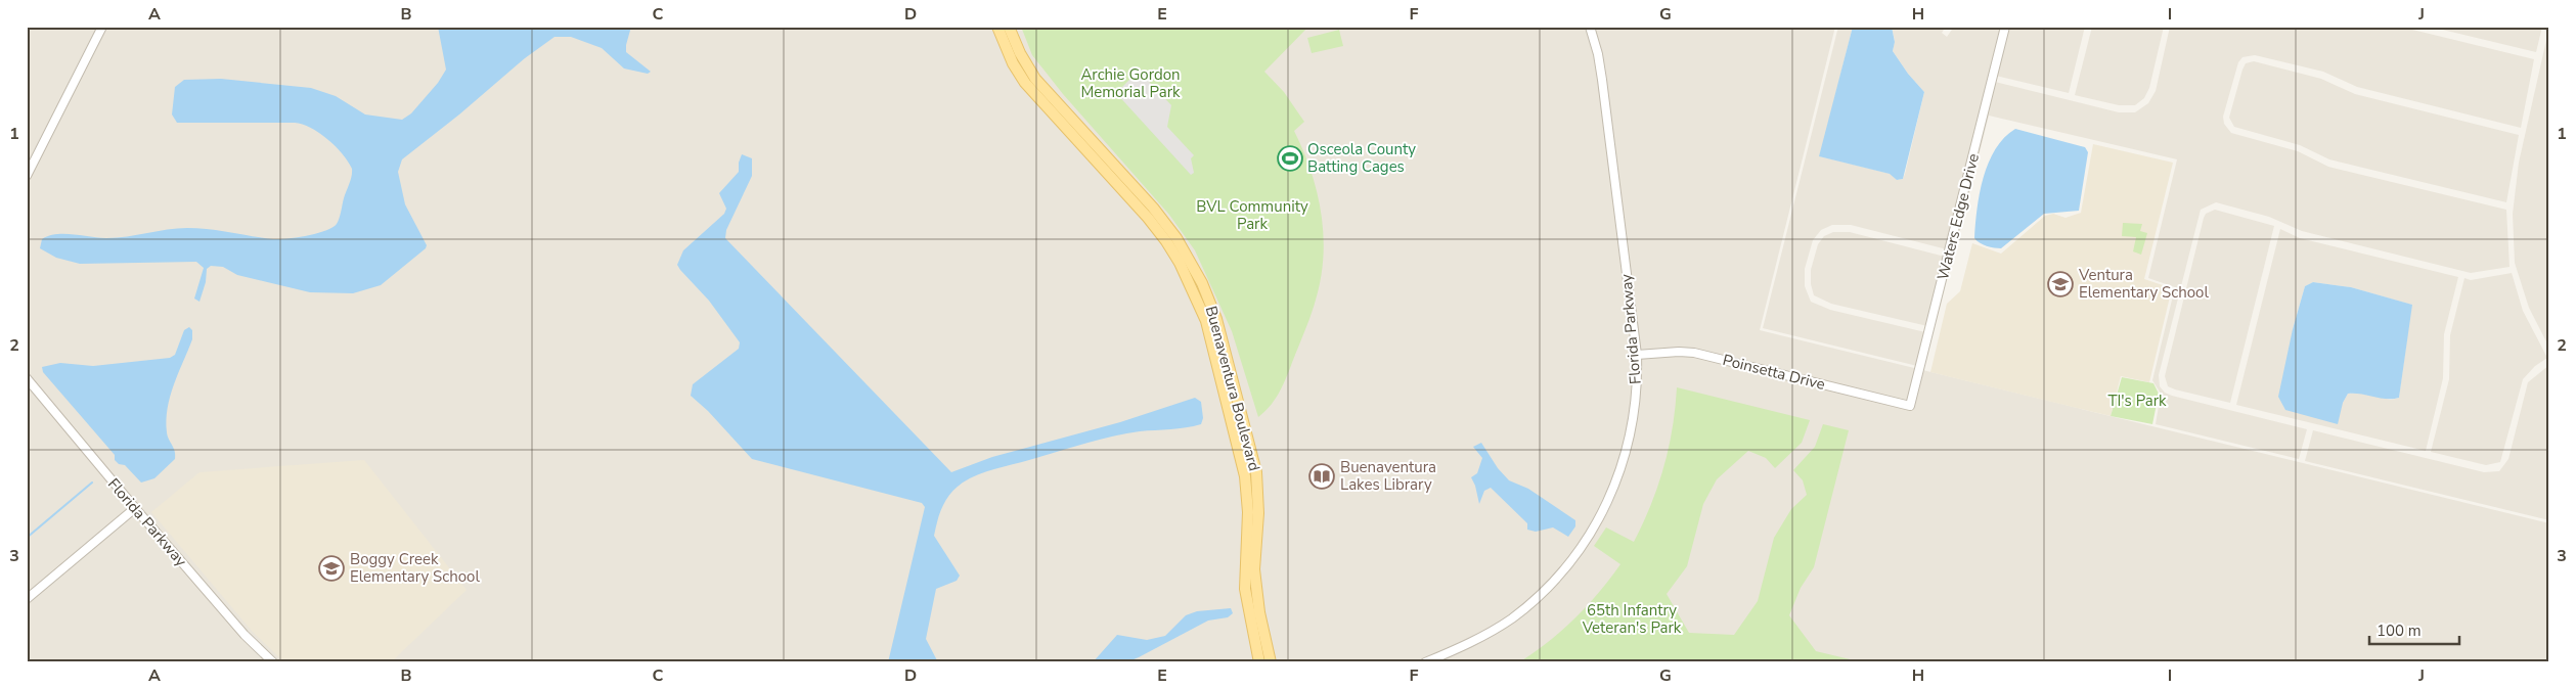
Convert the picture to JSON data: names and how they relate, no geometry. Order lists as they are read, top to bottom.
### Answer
{
  "streets": {
    "main road": ["Buenaventura Boulevard"],
    "street": ["Waters Edge Drive", "Florida Parkway", "Poinsetta Drive"]
  },
  "crossings": [
    ["Waters Edge Drive", "Poinsetta Drive"],
    ["Florida Parkway", "Poinsetta Drive"]
  ],
  "parks": [
    "Archie Gordon Memorial Park",
    "BVL Community Park",
    "TI's Park",
    "65th Infantry Veteran's Park"
  ],
  "places": {
    "sports": ["Osceola County Batting Cages"],
    "school or university": ["Ventura Elementary School", "Boggy Creek Elementary School"],
    "library": ["Buenaventura Lakes Library"]
  },
  "scale_bar": "100 m",
  "grid": {
    "columns": [
      "A",
      "B",
      "C",
      "D",
      "E",
      "F",
      "G",
      "H",
      "I",
      "J"
    ],
    "rows": ["1", "2", "3"]
  }
}
